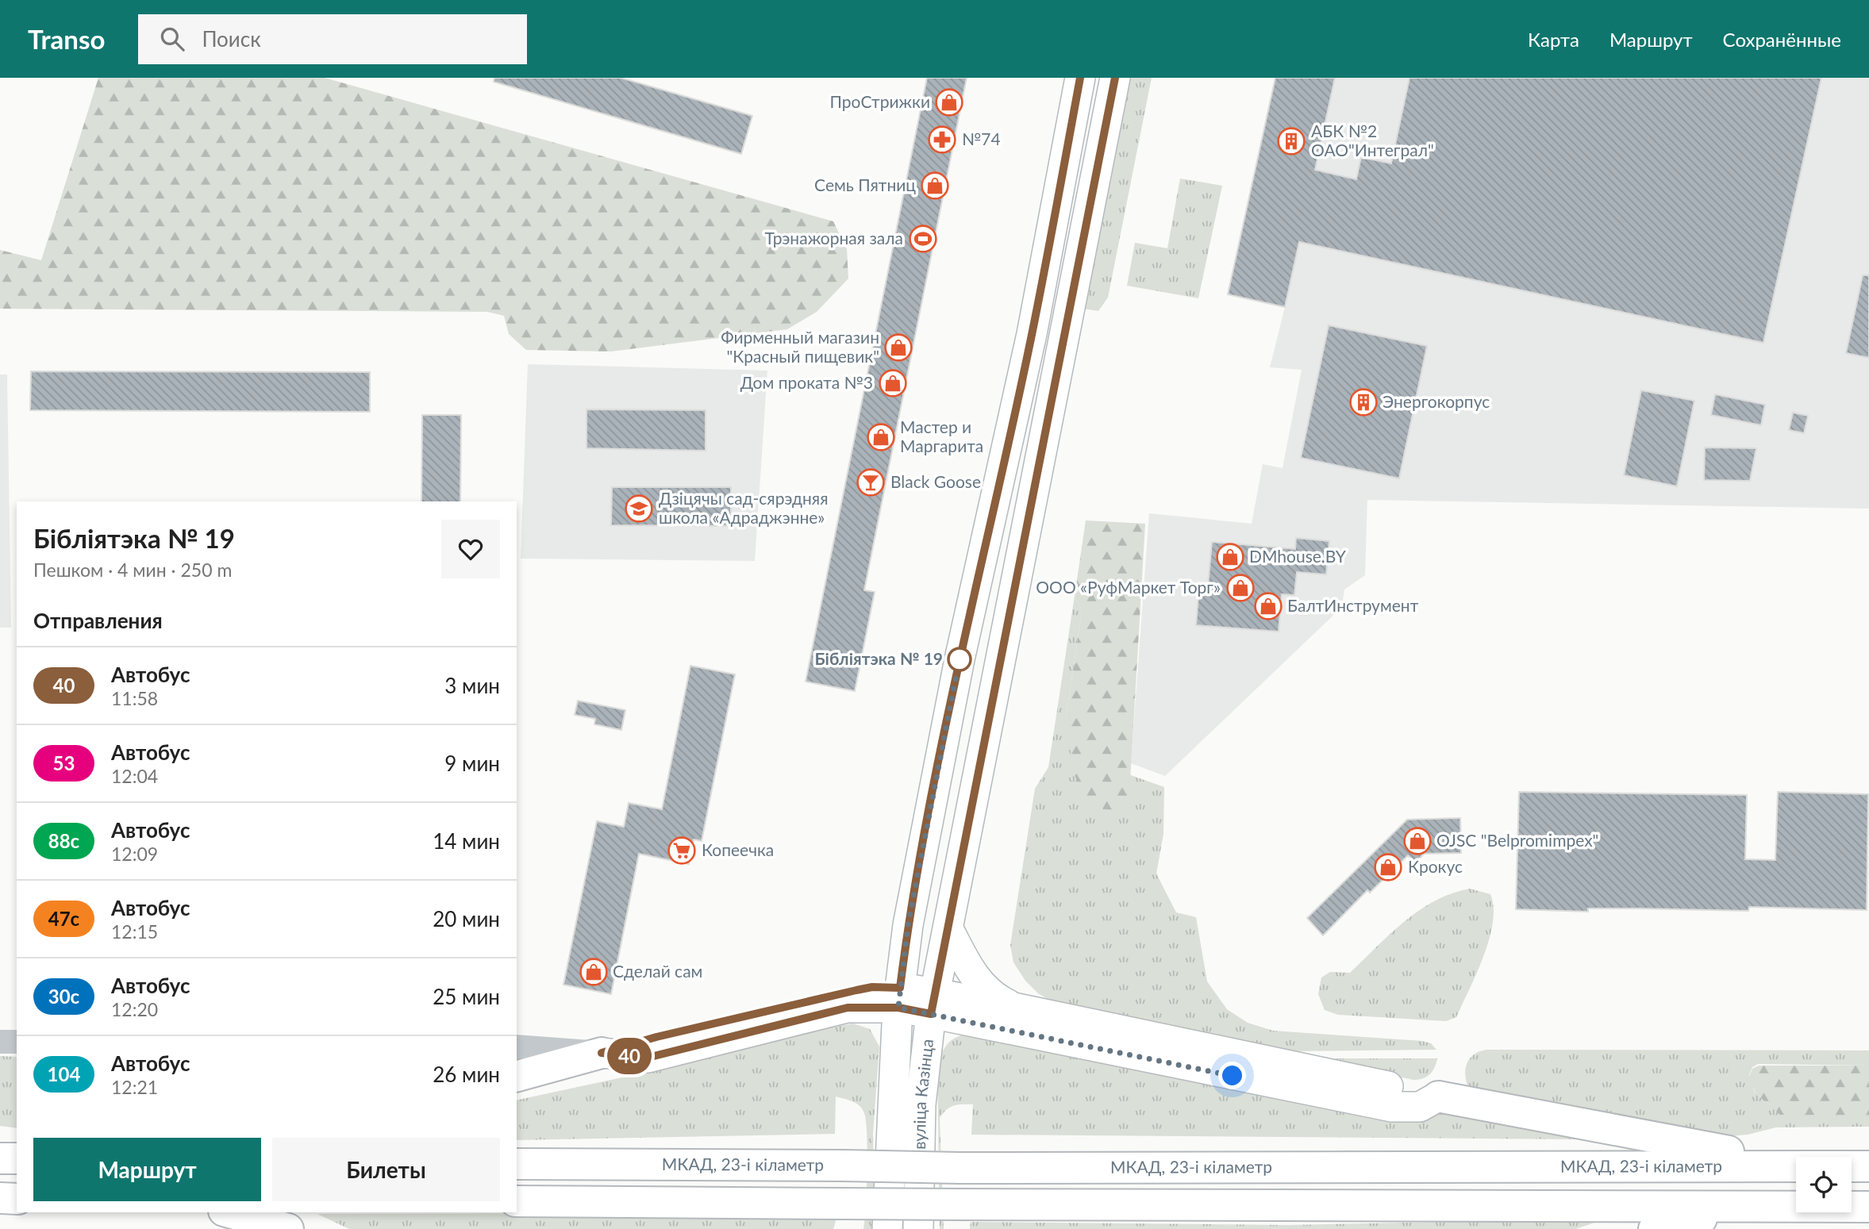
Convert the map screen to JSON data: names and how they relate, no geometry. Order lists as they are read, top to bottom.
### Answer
{
  "streets": {
    "highway": ["МКАД, 23-і кіламетр"],
    "main road": ["вуліца Казінца"]
  },
  "places": {
    "shop": [
      "ПроСтрижки",
      "Семь Пятниц",
      "Фирменный магазин \"Красный пищевик\"",
      "Дом проката №3",
      "Мастер и Маргарита",
      "DMhouse.BY",
      "ООО «РуфМаркет Торг»",
      "БалтИнструмент",
      "OJSC \"Belpromimpex\"",
      "Крокус",
      "Сделай сам"
    ],
    "pharmacy": ["№74"],
    "building": ["АБК №2 ОАО\"Интеграл\"", "Энергокорпус"],
    "sports": ["Трэнажорная зала"],
    "bar": ["Black Goose"],
    "school or university": ["Дзіцячы сад-сярэдняя школа «Адраджэнне»"],
    "other": ["Бібліятэка № 19"],
    "supermarket": ["Копеечка"]
  },
  "lines": ["bus line 40"],
  "page": {
    "header": "Transo",
    "search": "Поиск",
    "nav": ["Карта", "Маршрут", "Сохранённые"],
    "on_map": "40",
    "heading": [
      ["Бібліятэка № 19", "Пешком · 4 мин · 250 m"],
      "Отправления"
    ],
    "list": [
      {
        "mark": "40",
        "name": "Автобус",
        "note": "11:58",
        "value": "3 мин"
      },
      {
        "mark": "53",
        "name": "Автобус",
        "note": "12:04",
        "value": "9 мин"
      },
      {
        "mark": "88с",
        "name": "Автобус",
        "note": "12:09",
        "value": "14 мин"
      },
      {
        "mark": "47с",
        "name": "Автобус",
        "note": "12:15",
        "value": "20 мин"
      },
      {
        "mark": "30с",
        "name": "Автобус",
        "note": "12:20",
        "value": "25 мин"
      },
      {
        "mark": "104",
        "name": "Автобус",
        "note": "12:21",
        "value": "26 мин"
      }
    ],
    "buttons": ["Маршрут", "Билеты"]
  }
}
